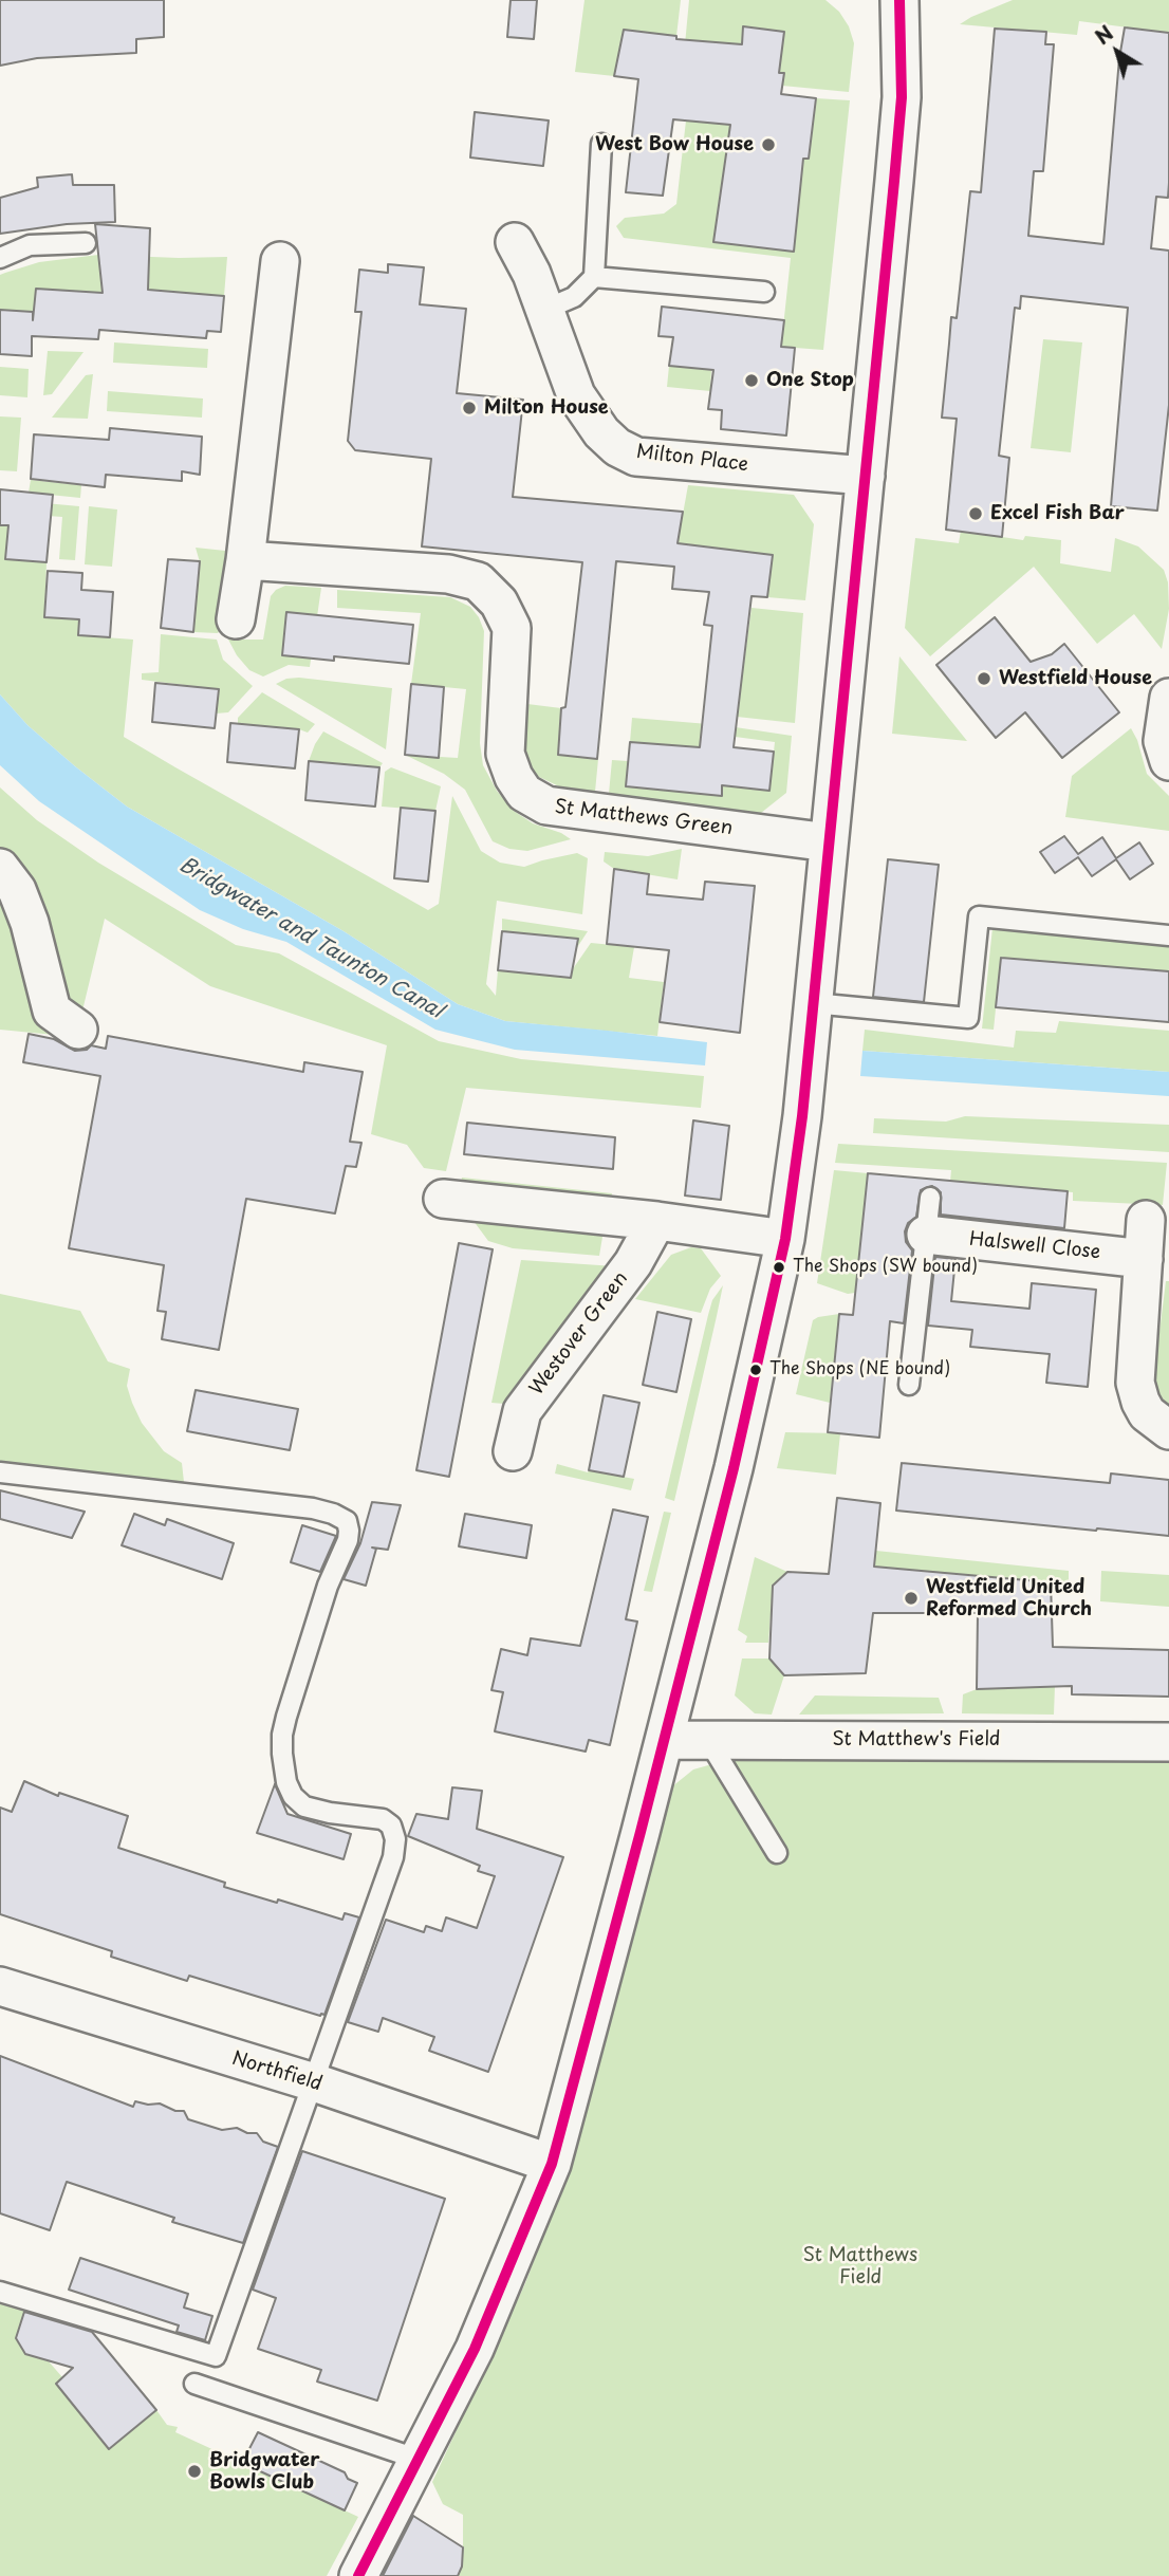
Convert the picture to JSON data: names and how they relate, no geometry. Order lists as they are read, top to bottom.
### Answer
{
  "streets": {
    "street": [
      "Milton Place",
      "St Matthews Green",
      "Halswell Close",
      "Westover Green",
      "St Matthew's Field",
      "Northfield"
    ]
  },
  "water": ["Bridgwater and Taunton Canal"],
  "parks": ["St Matthews Field"],
  "places": [
    "West Bow House",
    "One Stop",
    "Milton House",
    "Excel Fish Bar",
    "Westfield House",
    "The Shops (SW bound)",
    "The Shops (NE bound)",
    "Westfield United Reformed Church",
    "Bridgwater Bowls Club"
  ],
  "north": "top left"
}
